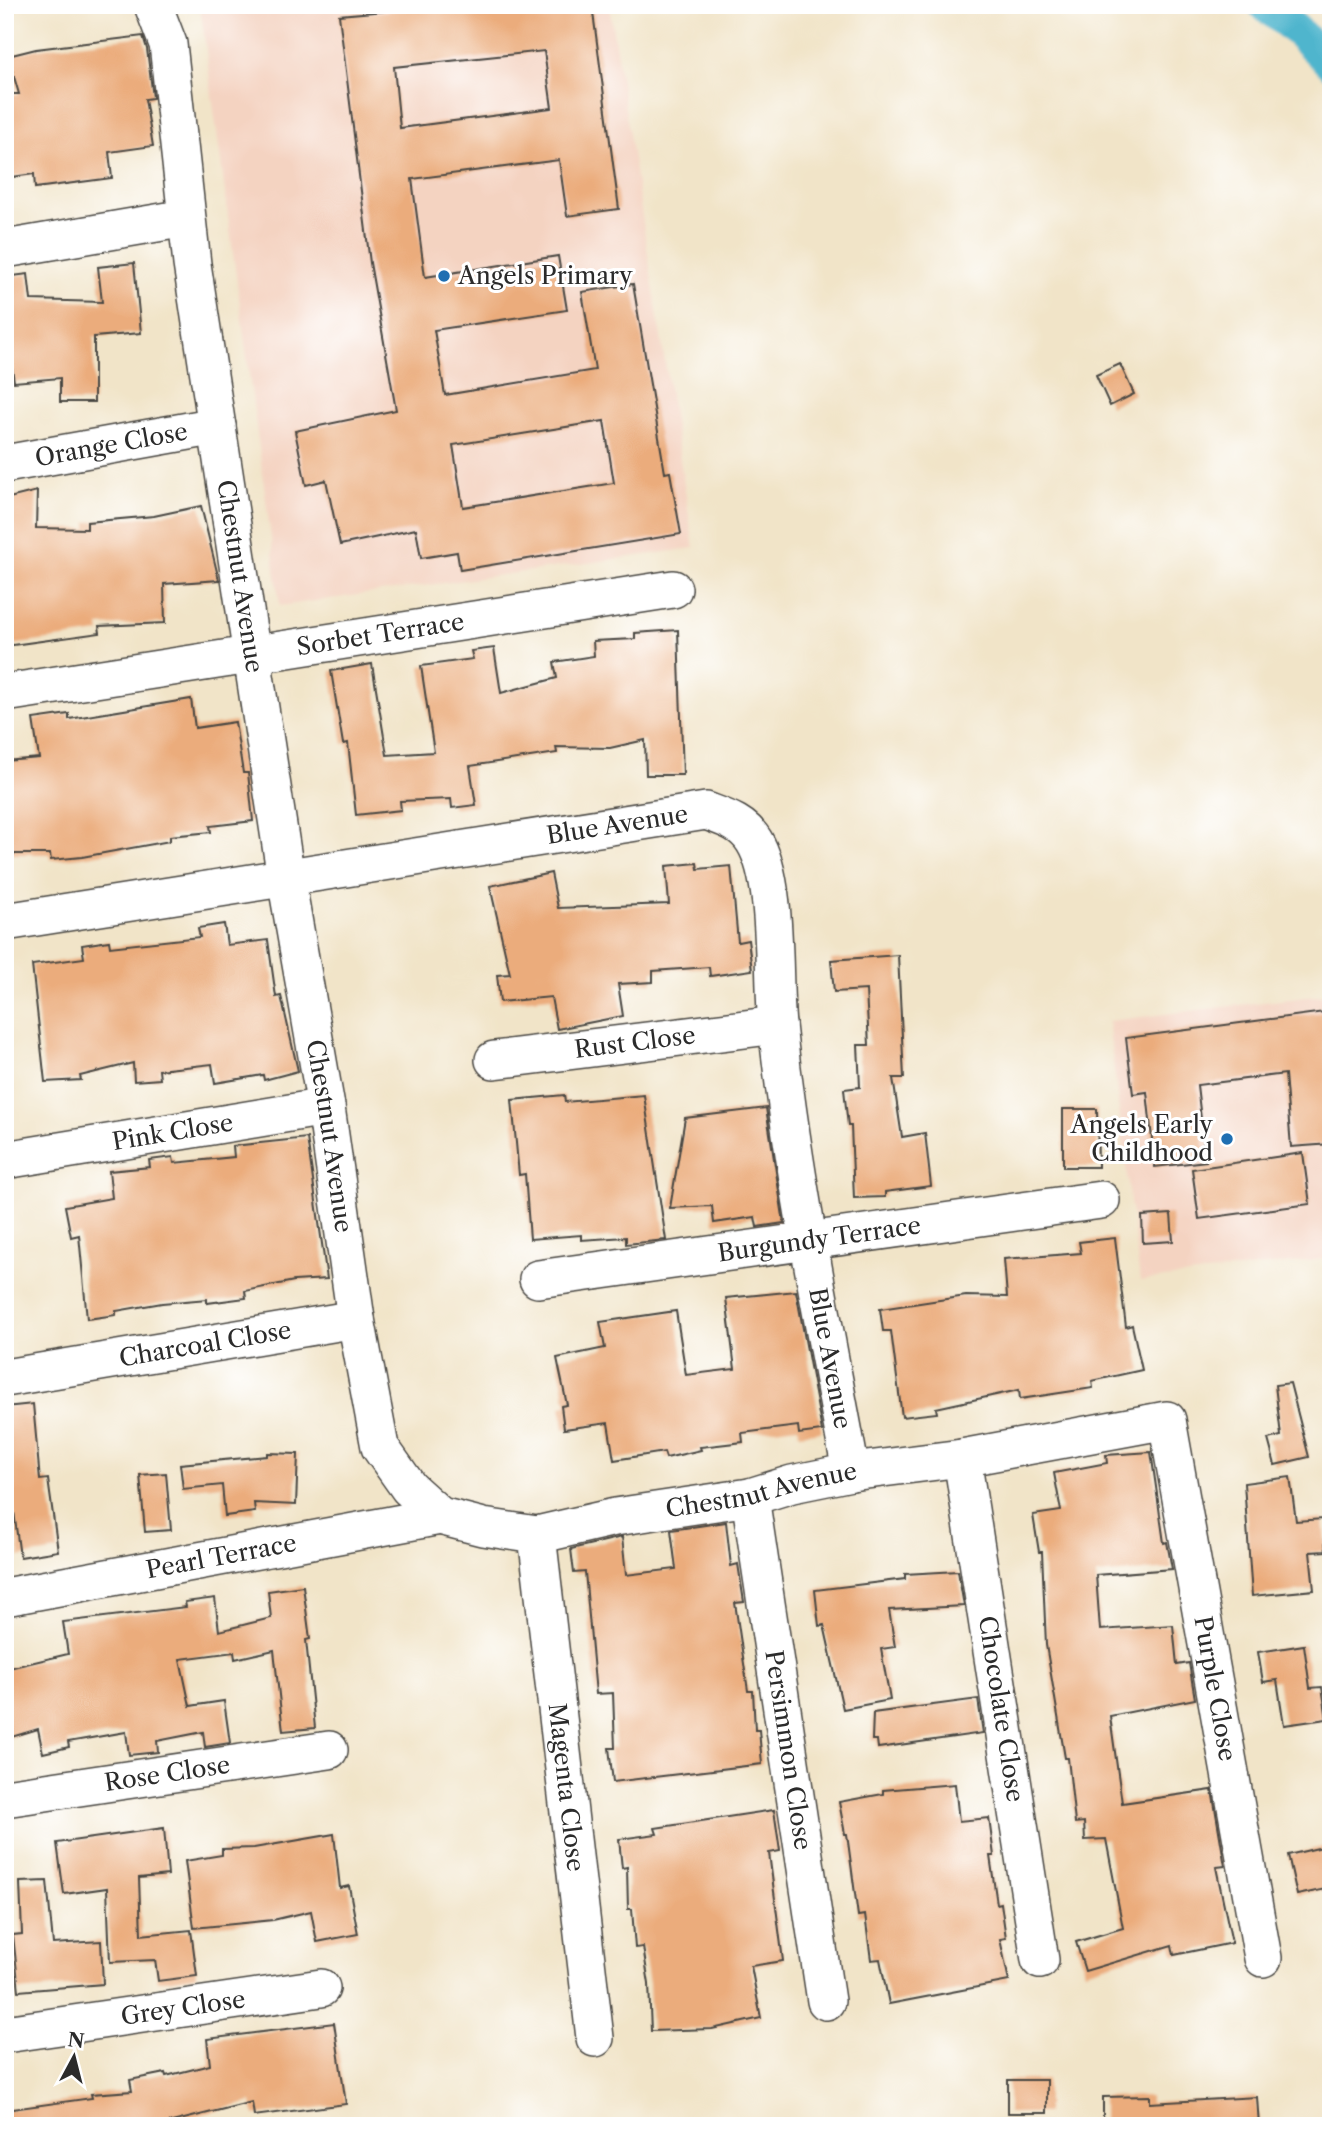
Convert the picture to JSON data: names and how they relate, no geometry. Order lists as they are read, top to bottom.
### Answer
{
  "streets": {
    "street": [
      "Orange Close",
      "Chestnut Avenue",
      "Sorbet Terrace",
      "Blue Avenue",
      "Rust Close",
      "Pink Close",
      "Burgundy Terrace",
      "Charcoal Close",
      "Pearl Terrace",
      "Purple Close",
      "Chocolate Close",
      "Persimmon Close",
      "Rose Close",
      "Magenta Close",
      "Grey Close"
    ]
  },
  "crossings": [
    ["Orange Close", "Chestnut Avenue"],
    ["Chestnut Avenue", "Sorbet Terrace"],
    ["Chestnut Avenue", "Blue Avenue"],
    ["Chestnut Avenue", "Pink Close"],
    ["Chestnut Avenue", "Charcoal Close"],
    ["Chestnut Avenue", "Pearl Terrace"],
    ["Chestnut Avenue", "Purple Close"],
    ["Chestnut Avenue", "Chocolate Close"],
    ["Chestnut Avenue", "Persimmon Close"],
    ["Chestnut Avenue", "Magenta Close"],
    ["Blue Avenue", "Rust Close"],
    ["Blue Avenue", "Burgundy Terrace"]
  ],
  "places": ["Angels Primary", "Angels Early Childhood"],
  "north": "top"
}
